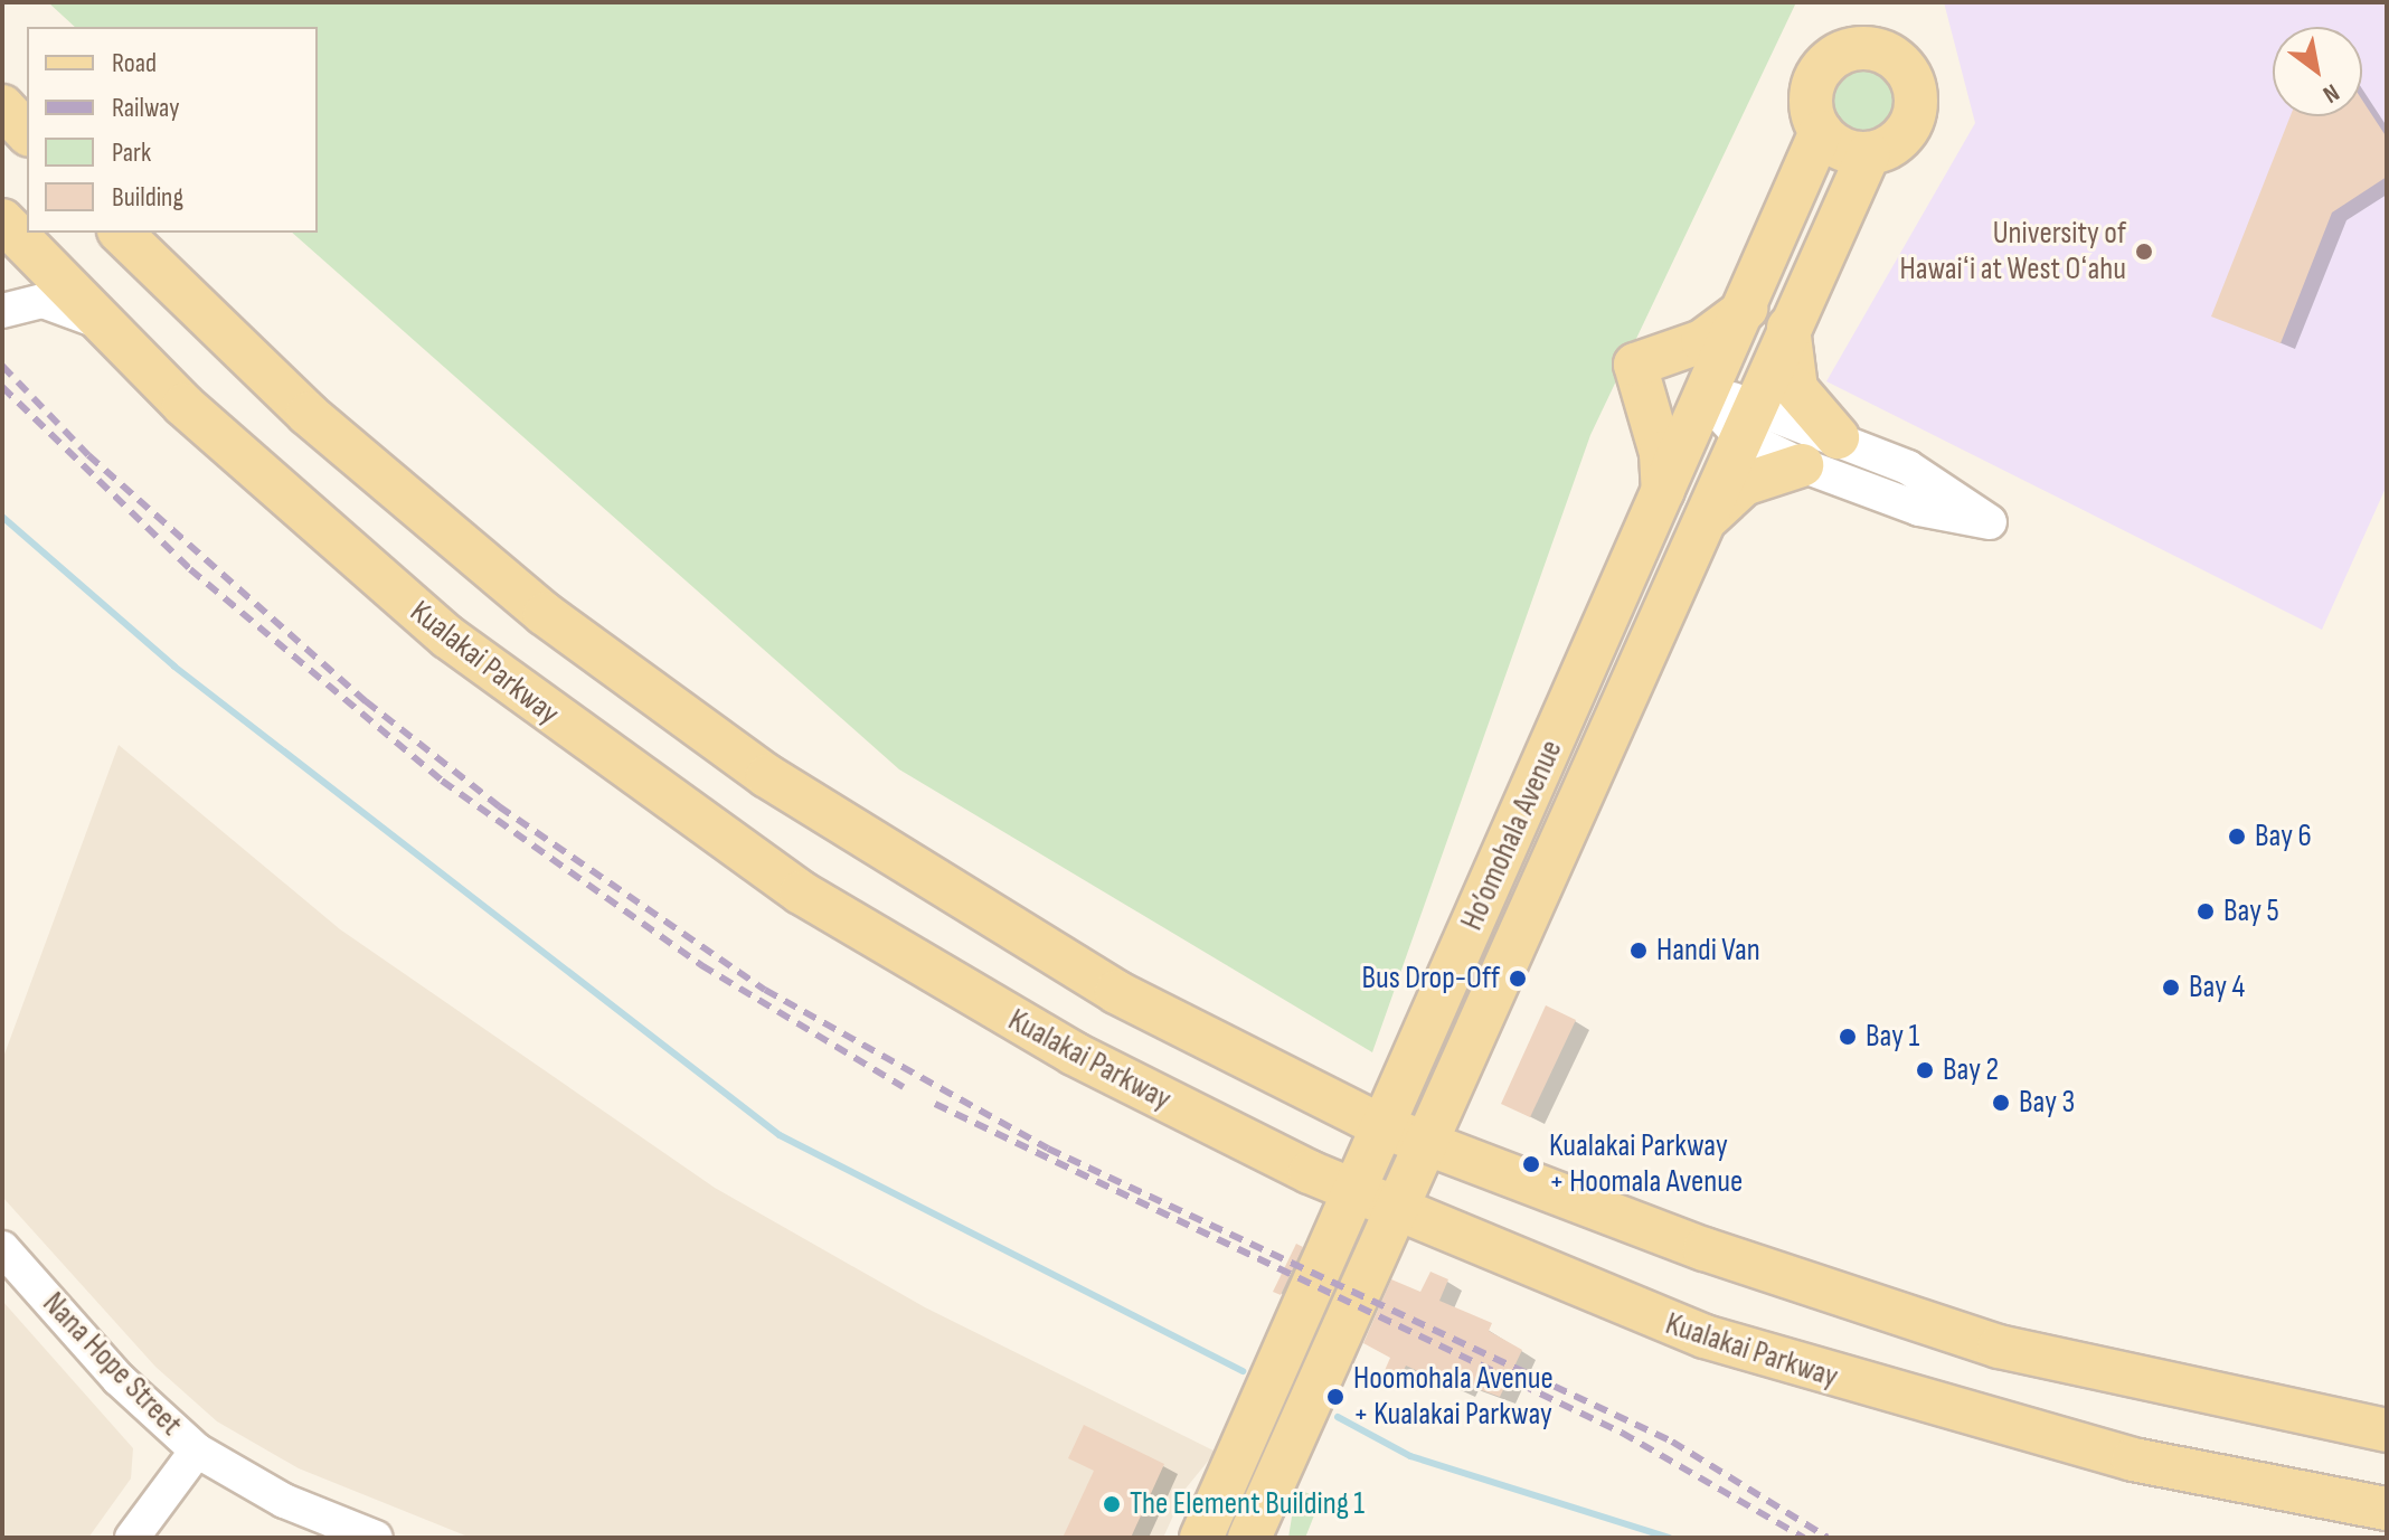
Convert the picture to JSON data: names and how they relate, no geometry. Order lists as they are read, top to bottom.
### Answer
{
  "streets": {
    "main road": ["Kualakai Parkway", "Ho’omohala Avenue"],
    "street": ["Nana Hope Street"]
  },
  "crossings": [
    ["Kualakai Parkway", "Ho’omohala Avenue"]
  ],
  "places": [
    "University of Hawaiʻi at West Oʻahu",
    "Bay 6",
    "Bay 5",
    "Handi Van",
    "Bus Drop-Off",
    "Bay 4",
    "Bay 1",
    "Bay 2",
    "Bay 3",
    "Kualakai Parkway + Hoomala Avenue",
    "Hoomohala Avenue + Kualakai Parkway",
    "The Element Building 1"
  ],
  "legend": [
    "Road",
    "Railway",
    "Park",
    "Building"
  ],
  "north": "bottom right"
}
